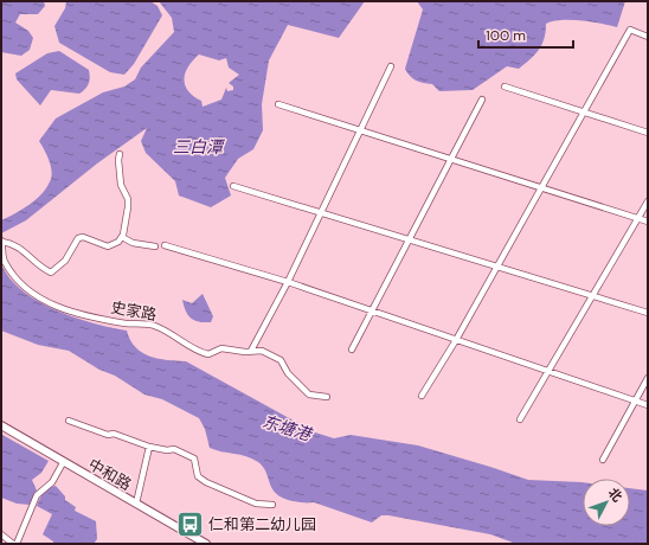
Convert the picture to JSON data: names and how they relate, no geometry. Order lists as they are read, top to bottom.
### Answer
{
  "streets": {
    "street": ["史家路", "中和路"]
  },
  "water": ["三白潭", "东塘港"],
  "places": {
    "bus stop": ["仁和第二幼儿园"]
  },
  "scale_bar": "100 m",
  "north": "top right"
}
